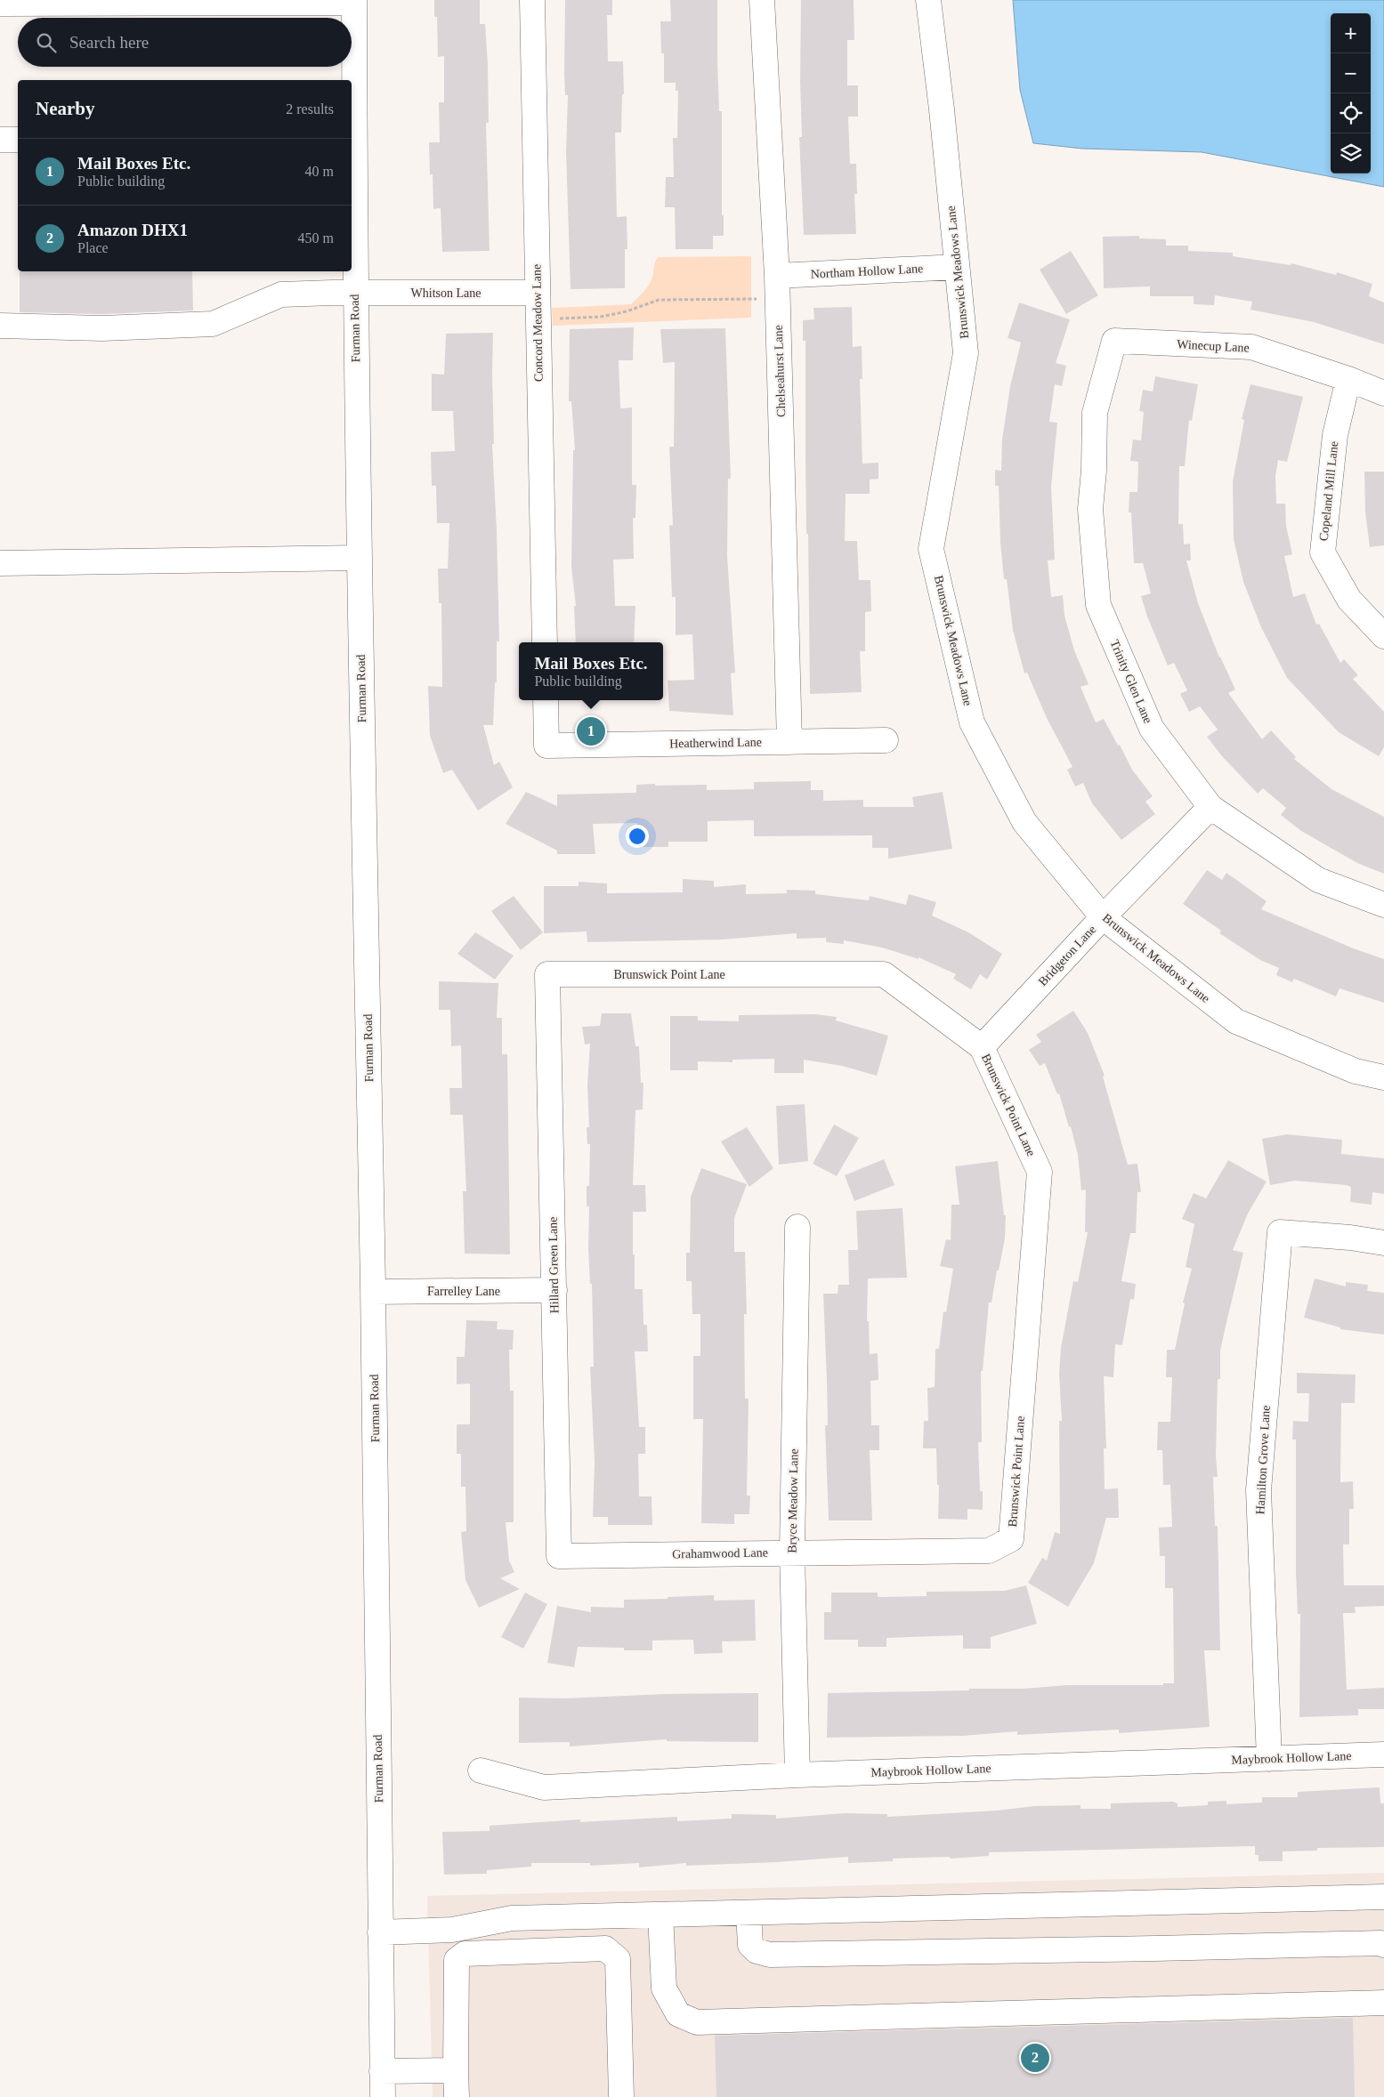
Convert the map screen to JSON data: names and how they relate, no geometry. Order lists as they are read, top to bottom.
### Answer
{
  "streets": {
    "street": [
      "Northam Hollow Lane",
      "Brunswick Meadows Lane",
      "Whitson Lane",
      "Concord Meadow Lane",
      "Furman Road",
      "Winecup Lane",
      "Chelseahurst Lane",
      "Copeland Mill Lane",
      "Trinity Glen Lane",
      "Heatherwind Lane",
      "Bridgeton Lane",
      "Brunswick Point Lane",
      "Hillard Green Lane",
      "Farrelley Lane",
      "Hamilton Grove Lane",
      "Bryce Meadow Lane",
      "Grahamwood Lane",
      "Maybrook Hollow Lane"
    ]
  },
  "crossings": [
    ["Northam Hollow Lane", "Brunswick Meadows Lane"],
    ["Northam Hollow Lane", "Chelseahurst Lane"],
    ["Brunswick Meadows Lane", "Bridgeton Lane"],
    ["Whitson Lane", "Concord Meadow Lane"],
    ["Whitson Lane", "Furman Road"],
    ["Furman Road", "Farrelley Lane"],
    ["Winecup Lane", "Copeland Mill Lane"],
    ["Winecup Lane", "Trinity Glen Lane"],
    ["Chelseahurst Lane", "Heatherwind Lane"],
    ["Trinity Glen Lane", "Bridgeton Lane"],
    ["Bridgeton Lane", "Brunswick Point Lane"],
    ["Brunswick Point Lane", "Hillard Green Lane"],
    ["Brunswick Point Lane", "Grahamwood Lane"],
    ["Hillard Green Lane", "Farrelley Lane"],
    ["Hillard Green Lane", "Grahamwood Lane"],
    ["Hamilton Grove Lane", "Maybrook Hollow Lane"],
    ["Bryce Meadow Lane", "Grahamwood Lane"],
    ["Bryce Meadow Lane", "Maybrook Hollow Lane"]
  ],
  "page": {
    "map_buttons": ["+", "−"],
    "search": "Search here",
    "heading": ["Nearby", "2 results"],
    "list": [
      {
        "mark": "1",
        "name": "Mail Boxes Etc.",
        "note": "Public building",
        "value": "40 m"
      },
      {
        "mark": "2",
        "name": "Amazon DHX1",
        "note": "Place",
        "value": "450 m"
      }
    ],
    "popup": ["Mail Boxes Etc.", "Public building"],
    "pins": ["1", "2"]
  }
}
